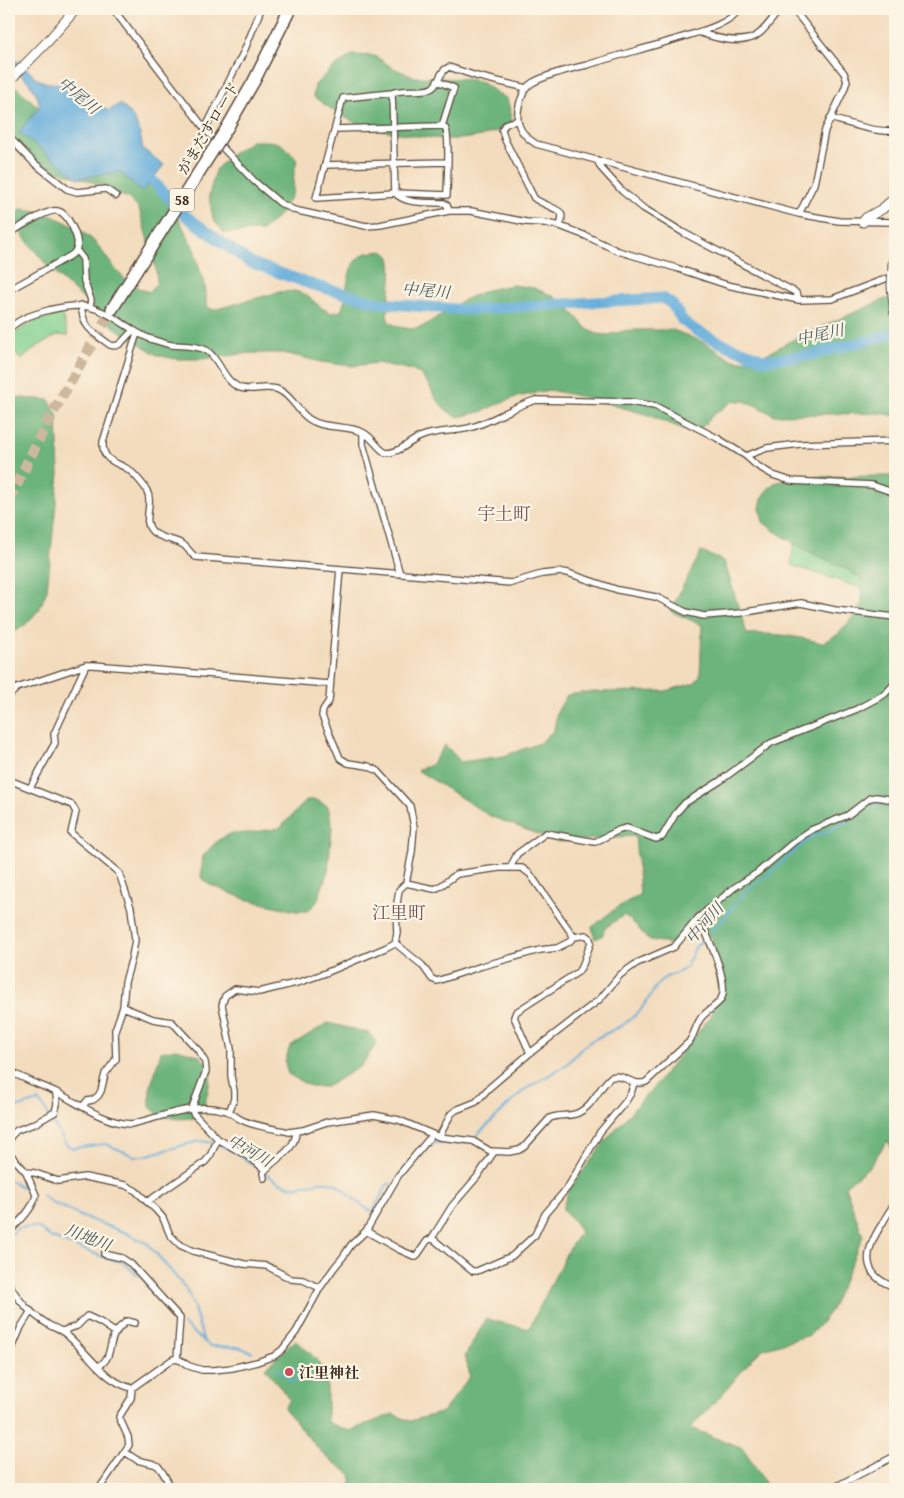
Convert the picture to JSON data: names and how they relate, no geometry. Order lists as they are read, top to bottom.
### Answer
{
  "streets": {
    "highway": ["がまだすロード", "58"]
  },
  "districts": ["宇土町", "江里町"],
  "water": ["中尾川", "中河川", "川地川"],
  "places": ["江里神社"]
}
